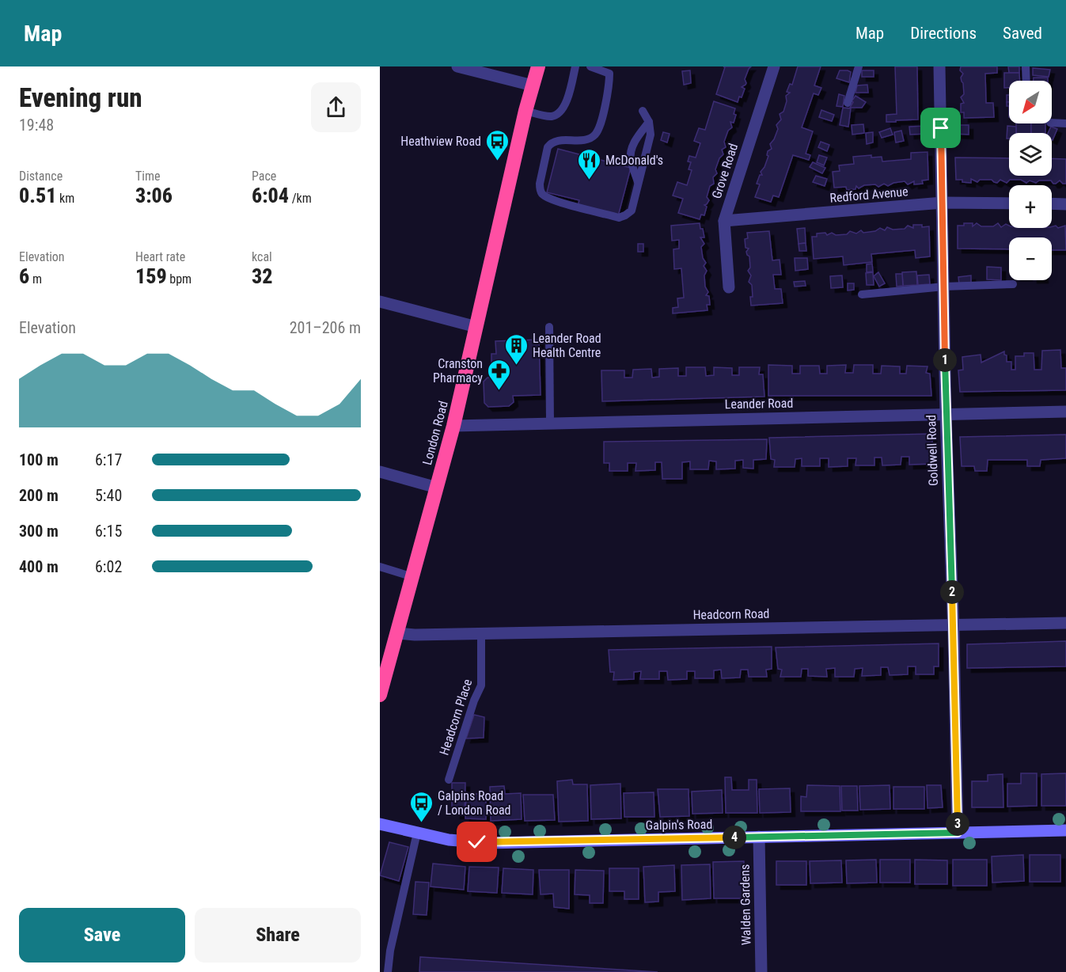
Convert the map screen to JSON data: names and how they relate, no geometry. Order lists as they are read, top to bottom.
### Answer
{
  "streets": {
    "highway": ["London Road"],
    "street": [
      "Grove Road",
      "Redford Avenue",
      "Leander Road",
      "Goldwell Road",
      "Headcorn Road",
      "Galpin's Road",
      "Walden Gardens"
    ],
    "lane": ["Headcorn Place"]
  },
  "crossings": [
    ["Grove Road", "Redford Avenue"],
    ["Redford Avenue", "Goldwell Road"],
    ["Leander Road", "London Road"],
    ["Leander Road", "Goldwell Road"],
    ["London Road", "Headcorn Road"],
    ["Goldwell Road", "Headcorn Road"],
    ["Goldwell Road", "Galpin's Road"],
    ["Headcorn Road", "Headcorn Place"],
    ["Galpin's Road", "Walden Gardens"]
  ],
  "places": {
    "bus stop": ["Heathview Road", "Galpins Road / London Road"],
    "restaurant": ["McDonald's"],
    "building": ["Leander Road Health Centre"],
    "pharmacy": ["Cranston Pharmacy"]
  },
  "north": "bottom left",
  "page": {
    "header": "Map",
    "nav": ["Map", "Directions", "Saved"],
    "heading": ["Evening run", "19:48"],
    "map_buttons": ["+", "−"],
    "stats": [
      ["Distance", "0.51 km"],
      ["Time", "3:06"],
      ["Pace", "6:04 /km"],
      ["Elevation", "6 m"],
      ["Heart rate", "159 bpm"],
      ["kcal", "32"]
    ],
    "chart": ["Elevation", "201–206 m"],
    "pins": [
      "1",
      "2",
      "3",
      "4"
    ],
    "list": [
      {
        "name": "100 m",
        "note": "6:17"
      },
      {
        "name": "200 m",
        "note": "5:40"
      },
      {
        "name": "300 m",
        "note": "6:15"
      },
      {
        "name": "400 m",
        "note": "6:02"
      }
    ],
    "buttons": ["Save", "Share"]
  }
}
